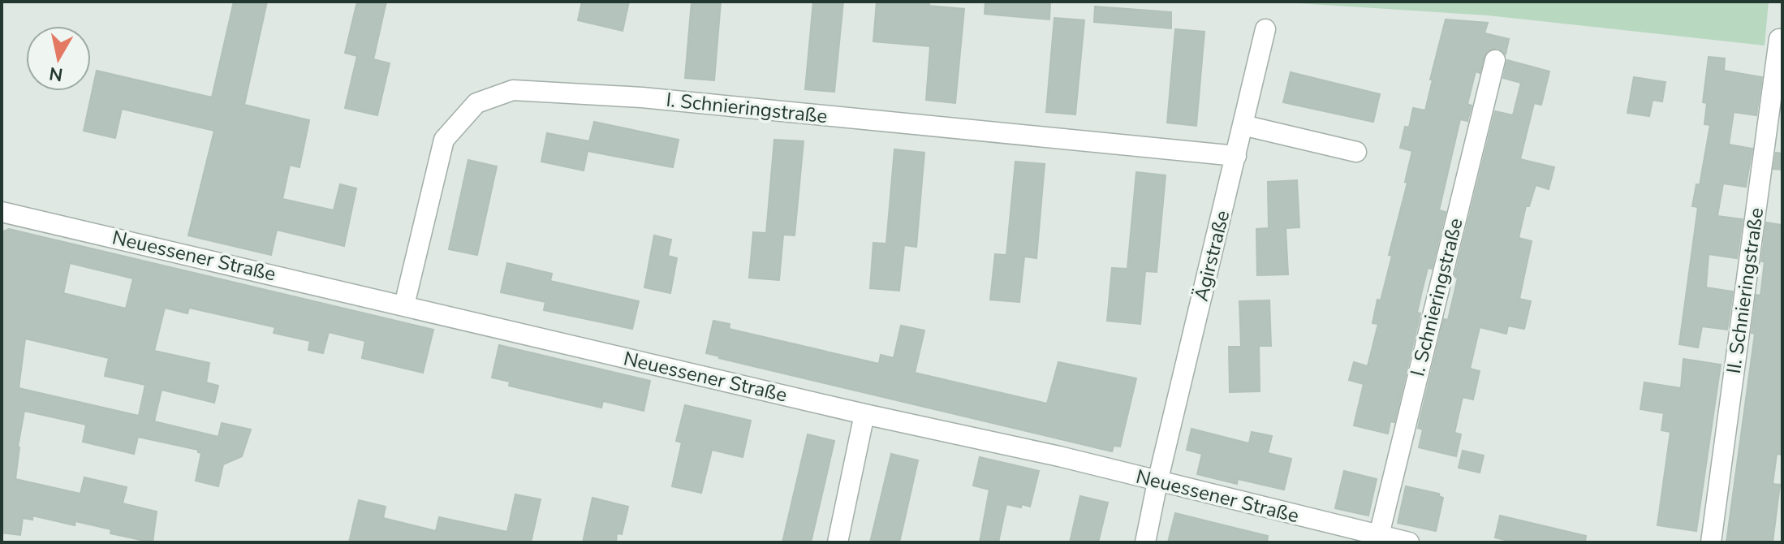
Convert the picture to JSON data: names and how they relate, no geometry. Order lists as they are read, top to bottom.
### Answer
{
  "streets": {
    "street": [
      "I. Schnieringstraße",
      "Neuessener Straße",
      "Ägirstraße",
      "II. Schnieringstraße"
    ]
  },
  "crossings": [
    ["I. Schnieringstraße", "Neuessener Straße"],
    ["I. Schnieringstraße", "Ägirstraße"],
    ["Neuessener Straße", "Ägirstraße"]
  ],
  "north": "bottom"
}
